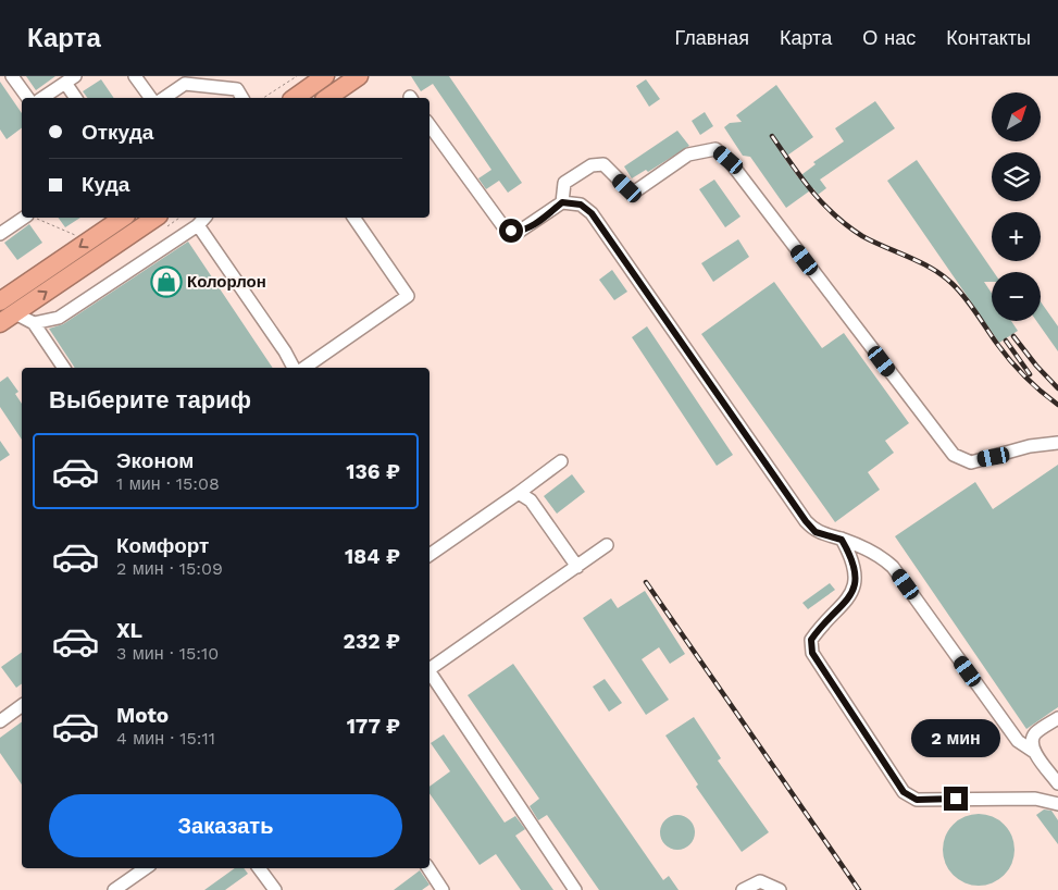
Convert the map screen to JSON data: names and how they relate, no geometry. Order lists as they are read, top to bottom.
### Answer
{
  "places": {
    "shop": ["Колорлон"]
  },
  "north": "top right",
  "page": {
    "header": "Карта",
    "nav": [
      "Главная",
      "Карта",
      "О нас",
      "Контакты"
    ],
    "map_buttons": ["+", "−"],
    "banner": ["Откуда", "Куда"],
    "heading": "Выберите тариф",
    "list": [
      {
        "name": "Эконом",
        "note": "1 мин · 15:08",
        "value": "136 ₽"
      },
      {
        "name": "Комфорт",
        "note": "2 мин · 15:09",
        "value": "184 ₽"
      },
      {
        "name": "XL",
        "note": "3 мин · 15:10",
        "value": "232 ₽"
      },
      {
        "name": "Moto",
        "note": "4 мин · 15:11",
        "value": "177 ₽"
      }
    ],
    "bubble": "2 мин",
    "buttons": "Заказать"
  }
}
